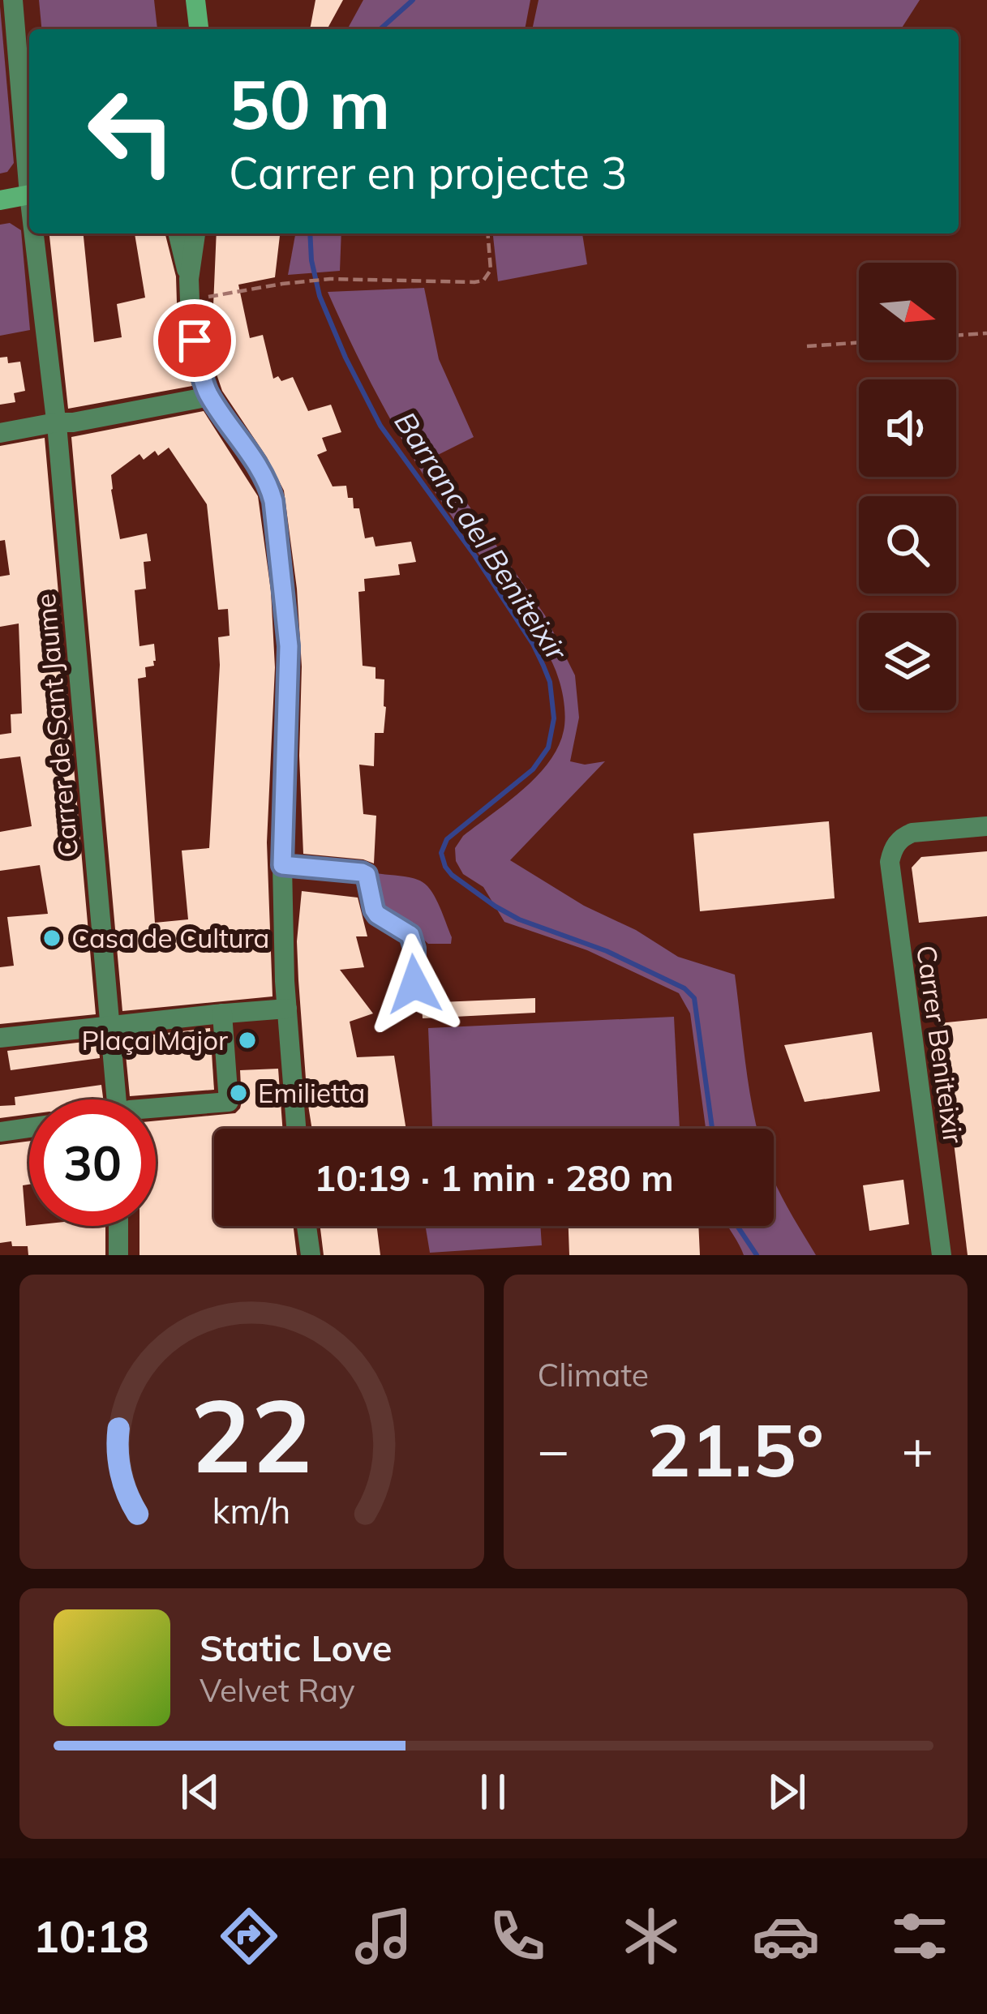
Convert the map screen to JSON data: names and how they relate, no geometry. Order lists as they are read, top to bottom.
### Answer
{
  "streets": {
    "street": ["Carrer de Sant Jaume", "Carrer Beniteixir"]
  },
  "water": ["Barranc del Beniteixir"],
  "places": ["Casa de Cultura", "Plaça Major", "Emilietta"],
  "north": "right",
  "page": {
    "turn": ["50 m", "Carrer en projecte 3"],
    "limit": "30",
    "trip": "10:19 · 1 min · 280 m",
    "tile": "Climate",
    "heat": ["−", "21.5°", "+"],
    "song": ["Static Love", "Velvet Ray"],
    "tabs": "10:18",
    "gauge": ["22", "km/h"]
  }
}
